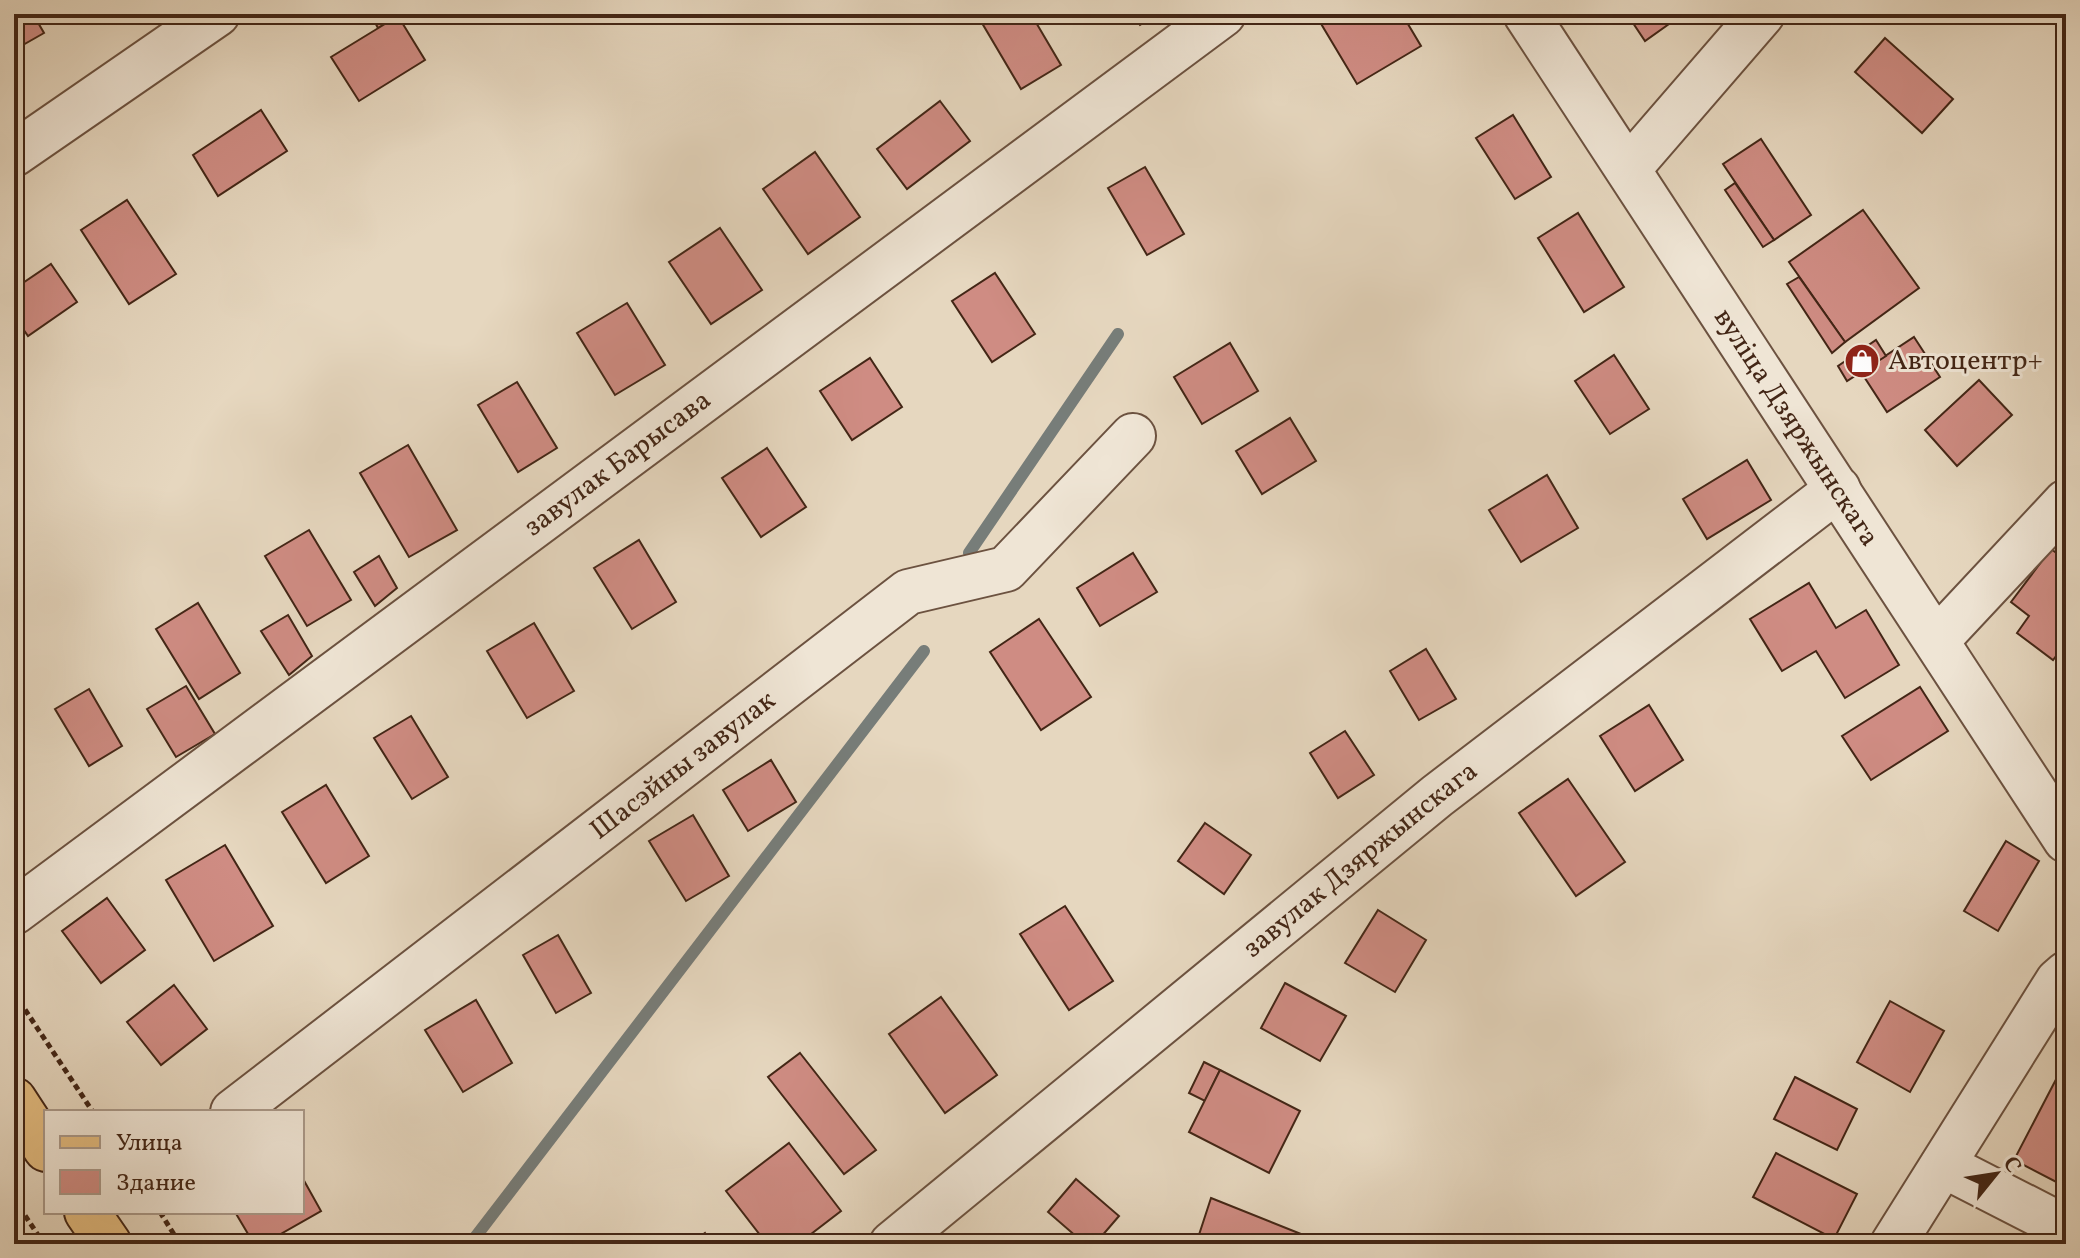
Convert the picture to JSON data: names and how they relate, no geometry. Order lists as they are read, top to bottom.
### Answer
{
  "streets": {
    "street": [
      "вуліца Дзяржынскага",
      "завулак Барысава",
      "Шасэйны завулак",
      "завулак Дзяржынскага"
    ]
  },
  "crossings": [
    ["вуліца Дзяржынскага", "завулак Дзяржынскага"]
  ],
  "places": {
    "shop": ["Автоцентр+"]
  },
  "legend": ["Улица", "Здание"],
  "north": "top right"
}
